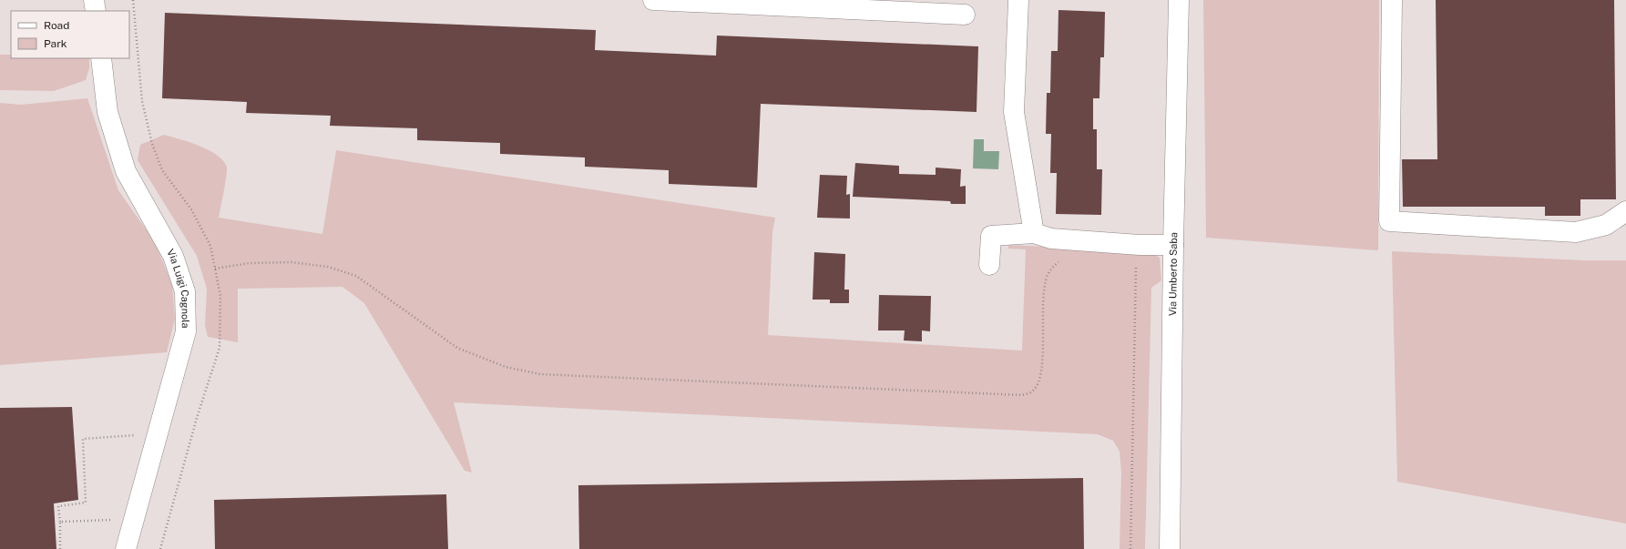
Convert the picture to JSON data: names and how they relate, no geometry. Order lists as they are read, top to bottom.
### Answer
{
  "streets": {
    "street": ["Via Umberto Saba", "Via Luigi Cagnola"]
  },
  "legend": ["Road", "Park"]
}
